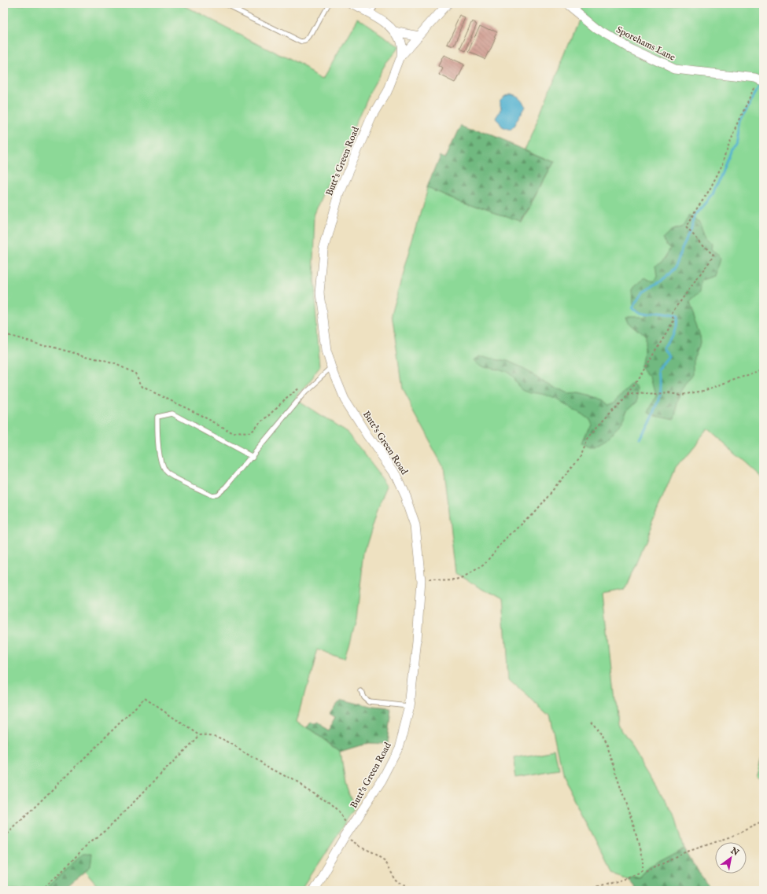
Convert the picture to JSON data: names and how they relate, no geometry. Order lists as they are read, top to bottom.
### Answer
{
  "streets": {
    "street": ["Sporehams Lane", "Butt's Green Road"]
  },
  "north": "top right"
}
